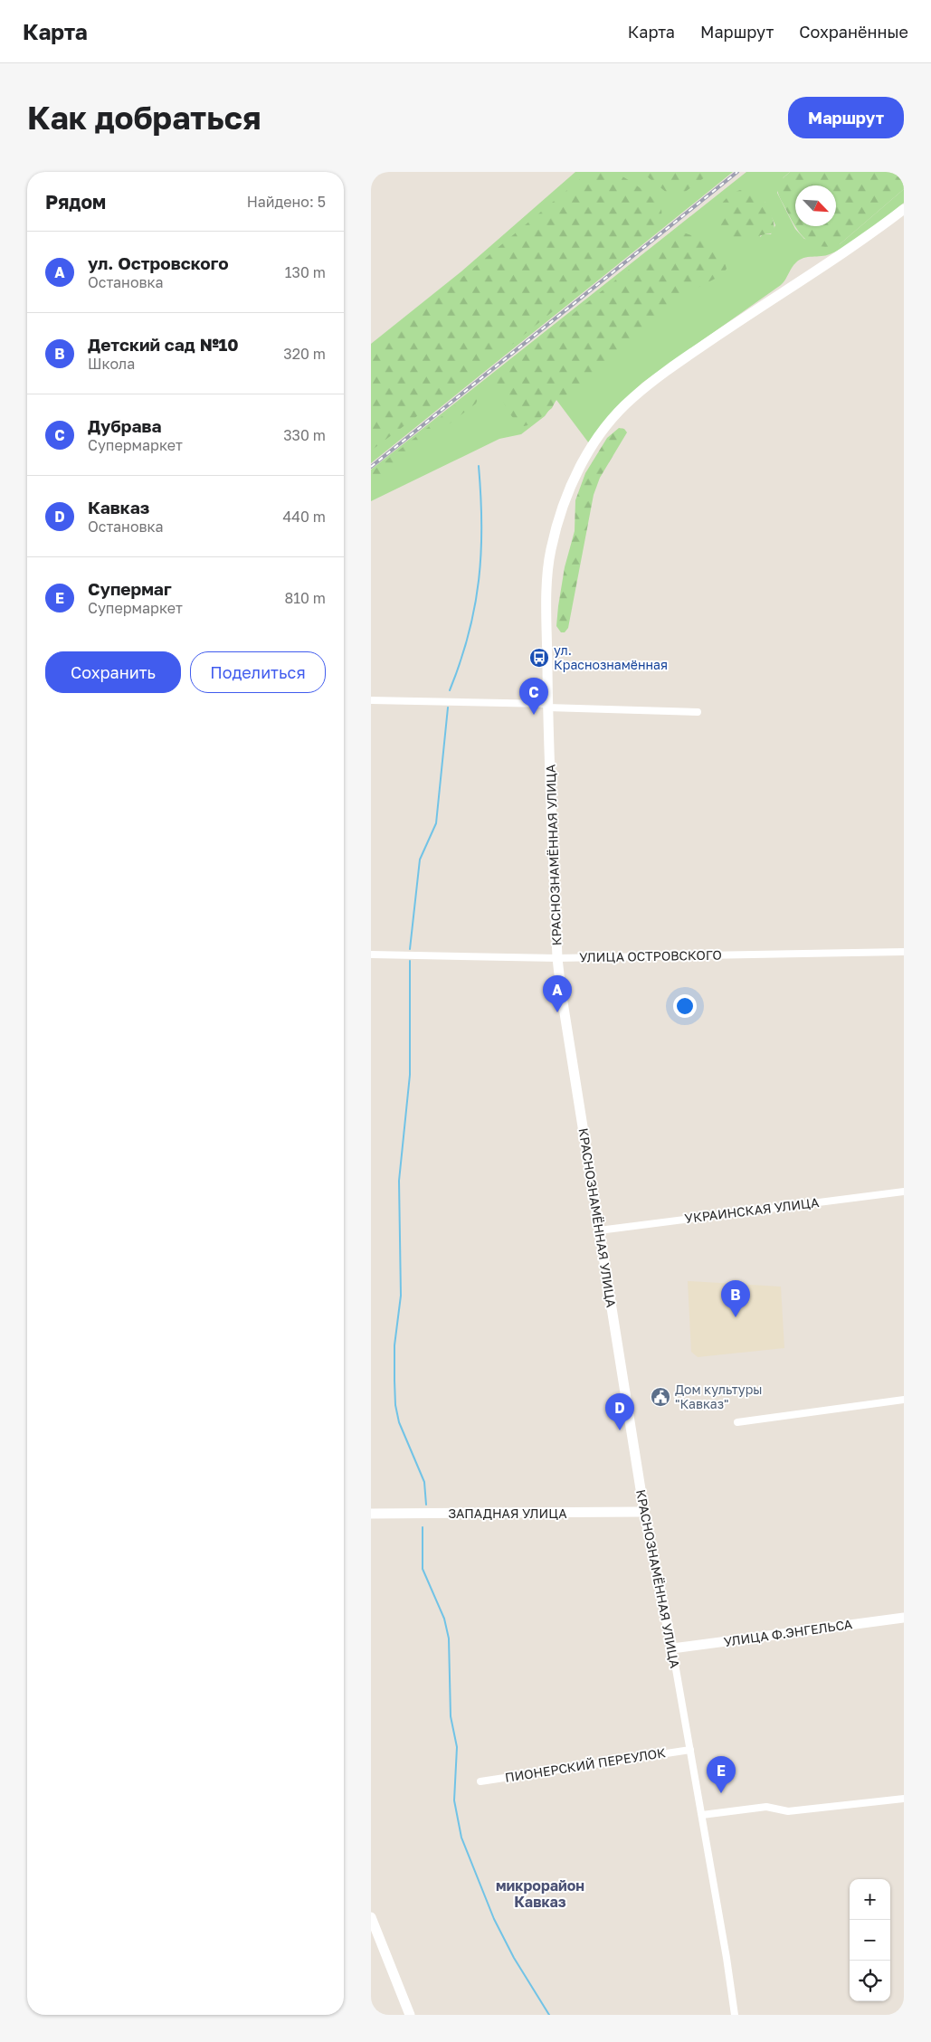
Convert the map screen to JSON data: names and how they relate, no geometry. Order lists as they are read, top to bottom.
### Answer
{
  "streets": {
    "main road": ["КРАСНОЗНАМЁННАЯ УЛИЦА", "ЗАПАДНАЯ УЛИЦА", "УЛИЦА Ф.ЭНГЕЛЬСА"],
    "street": ["УЛИЦА ОСТРОВСКОГО", "УКРАИНСКАЯ УЛИЦА", "ПИОНЕРСКИЙ ПЕРЕУЛОК"]
  },
  "crossings": [
    ["КРАСНОЗНАМЁННАЯ УЛИЦА", "УЛИЦА ОСТРОВСКОГО"],
    ["КРАСНОЗНАМЁННАЯ УЛИЦА", "УКРАИНСКАЯ УЛИЦА"],
    ["КРАСНОЗНАМЁННАЯ УЛИЦА", "ЗАПАДНАЯ УЛИЦА"],
    ["КРАСНОЗНАМЁННАЯ УЛИЦА", "УЛИЦА Ф.ЭНГЕЛЬСА"],
    ["КРАСНОЗНАМЁННАЯ УЛИЦА", "ПИОНЕРСКИЙ ПЕРЕУЛОК"]
  ],
  "districts": ["микрорайон Кавказ"],
  "places": {
    "bus stop": ["ул. Краснознамённая"],
    "public building": ["Дом культуры \"Кавказ\""]
  },
  "north": "bottom right",
  "page": {
    "header": "Карта",
    "nav": ["Карта", "Маршрут", "Сохранённые"],
    "buttons": [
      "Маршрут",
      ["Сохранить", "Поделиться"]
    ],
    "title": "Как добраться",
    "heading": ["Рядом", "Найдено: 5"],
    "list": [
      {
        "mark": "A",
        "name": "ул. Островского",
        "note": "Остановка",
        "value": "130 m"
      },
      {
        "mark": "B",
        "name": "Детский сад №10",
        "note": "Школа",
        "value": "320 m"
      },
      {
        "mark": "C",
        "name": "Дубрава",
        "note": "Супермаркет",
        "value": "330 m"
      },
      {
        "mark": "D",
        "name": "Кавказ",
        "note": "Остановка",
        "value": "440 m"
      },
      {
        "mark": "E",
        "name": "Супермаг",
        "note": "Супермаркет",
        "value": "810 m"
      }
    ],
    "pins": [
      "C",
      "A",
      "B",
      "D",
      "E"
    ],
    "map_buttons": ["+", "−"]
  }
}
